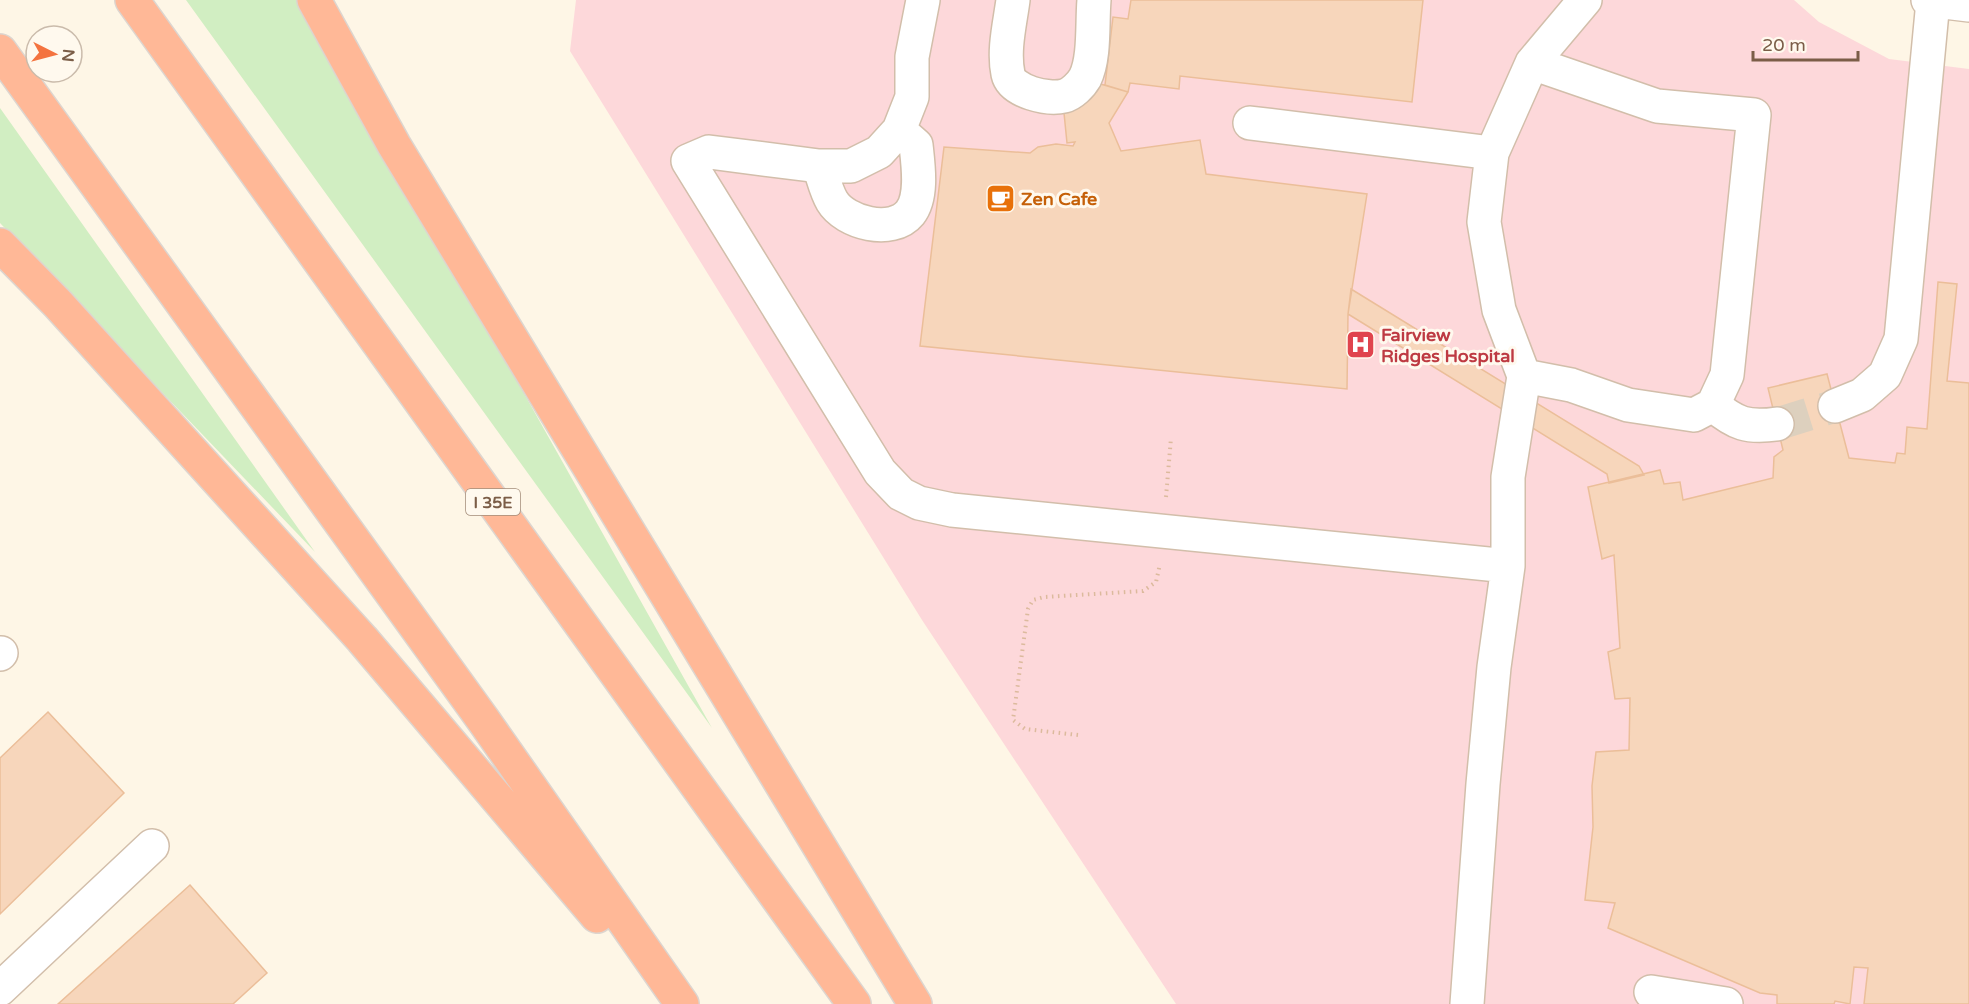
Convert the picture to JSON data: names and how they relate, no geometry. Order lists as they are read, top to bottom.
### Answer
{
  "streets": {
    "highway": ["I 35E"]
  },
  "places": {
    "cafe": ["Zen Cafe"],
    "hospital": ["Fairview Ridges Hospital"]
  },
  "scale_bar": "20 m",
  "north": "right"
}
